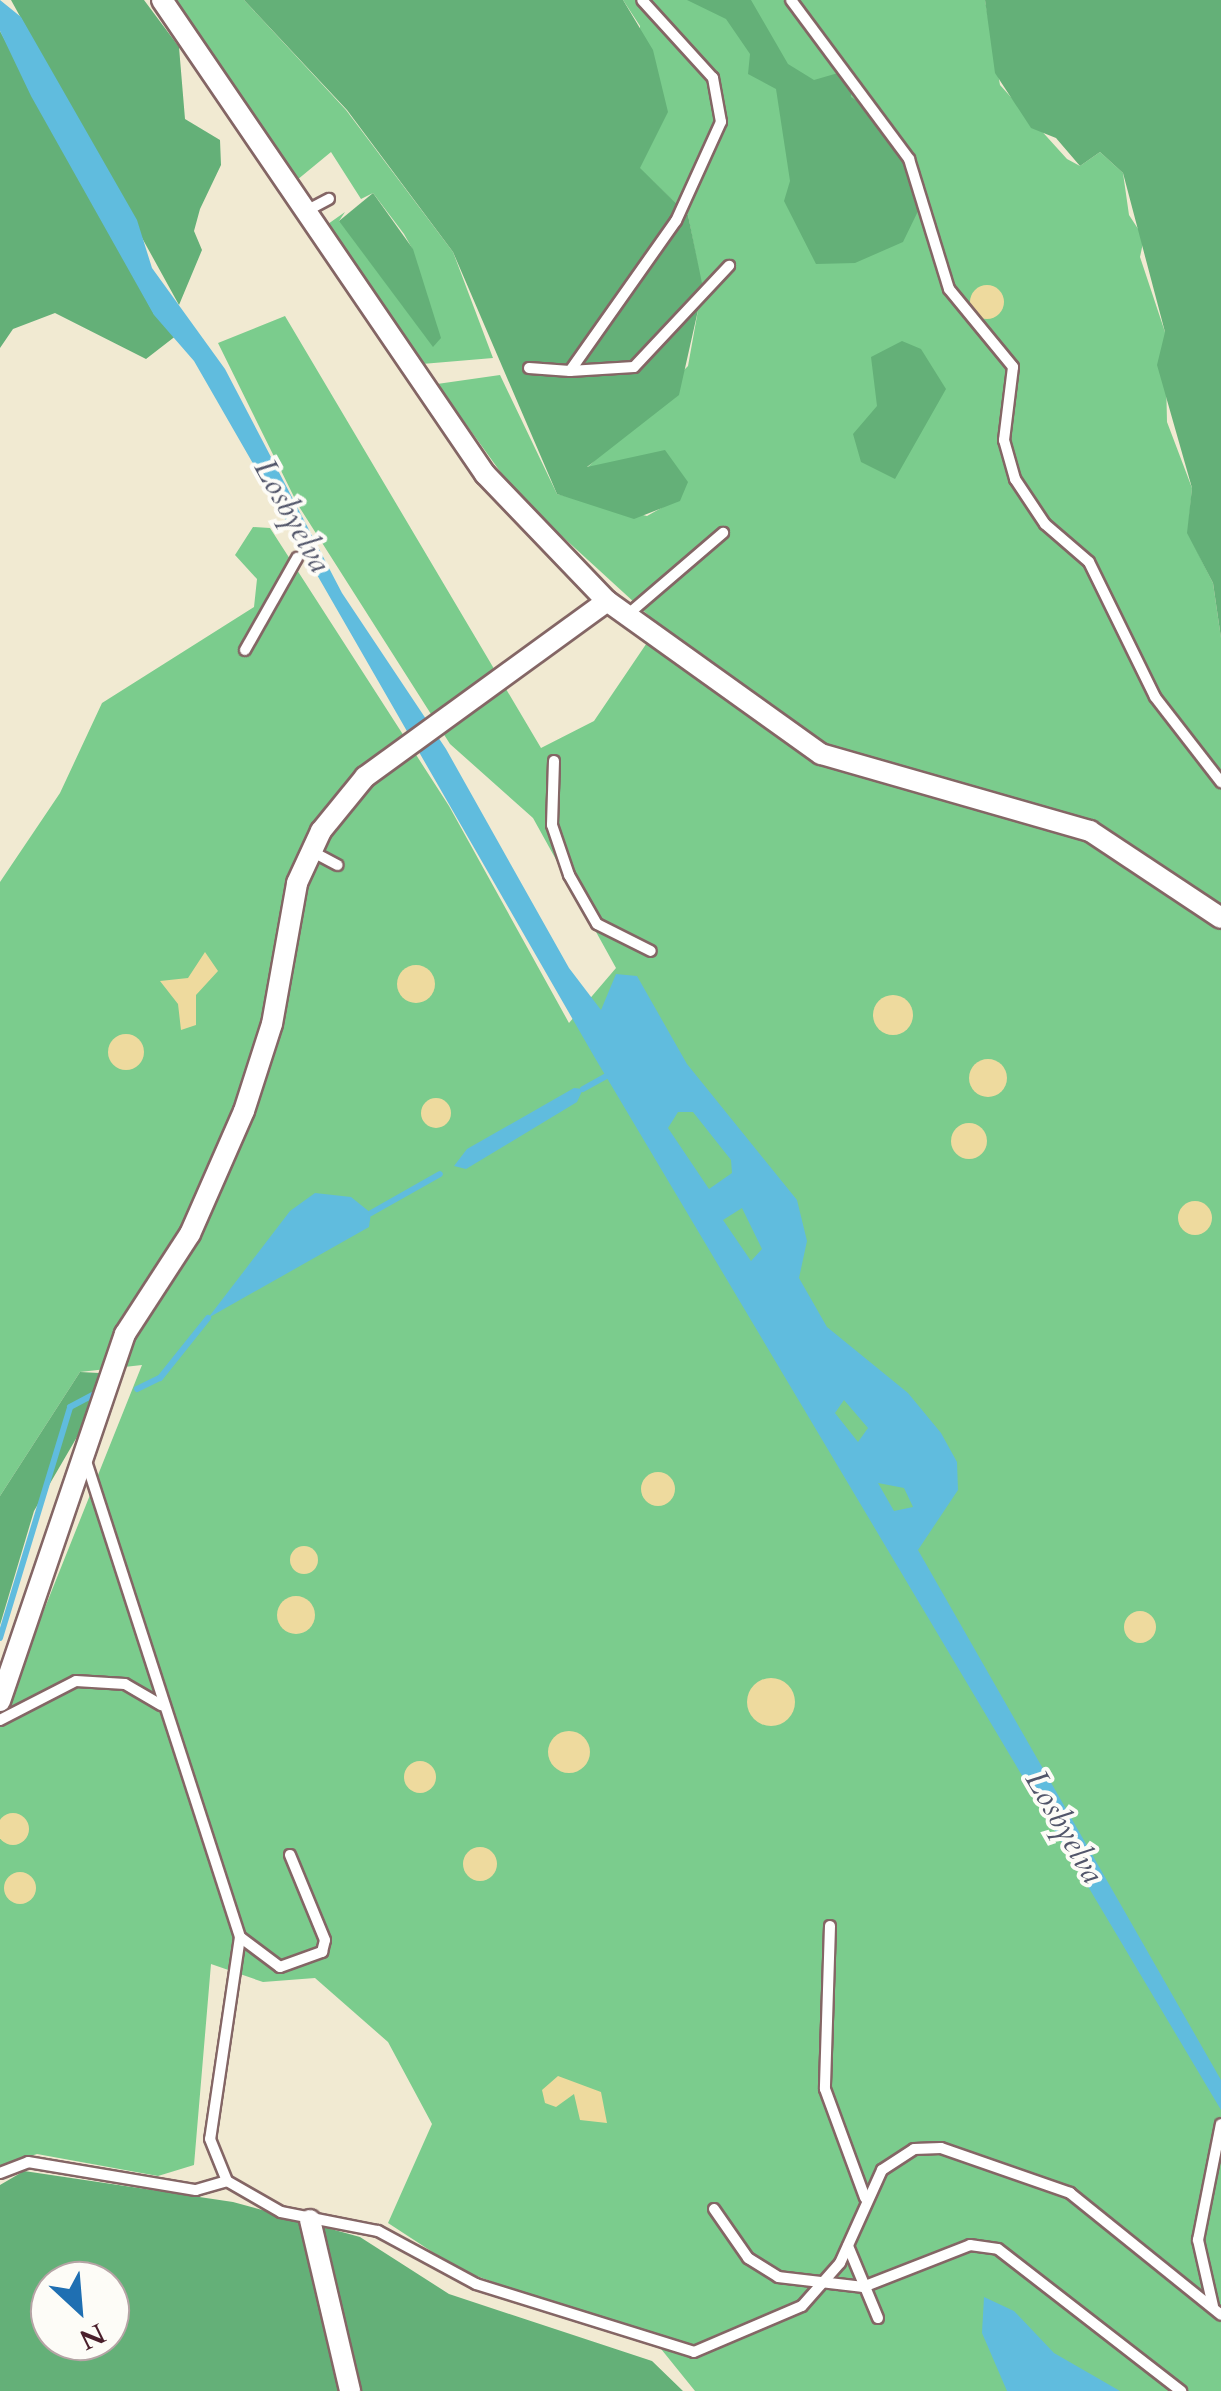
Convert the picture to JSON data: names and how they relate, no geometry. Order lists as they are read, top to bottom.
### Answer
{
  "water": ["Losbyelva"],
  "north": "bottom right"
}
